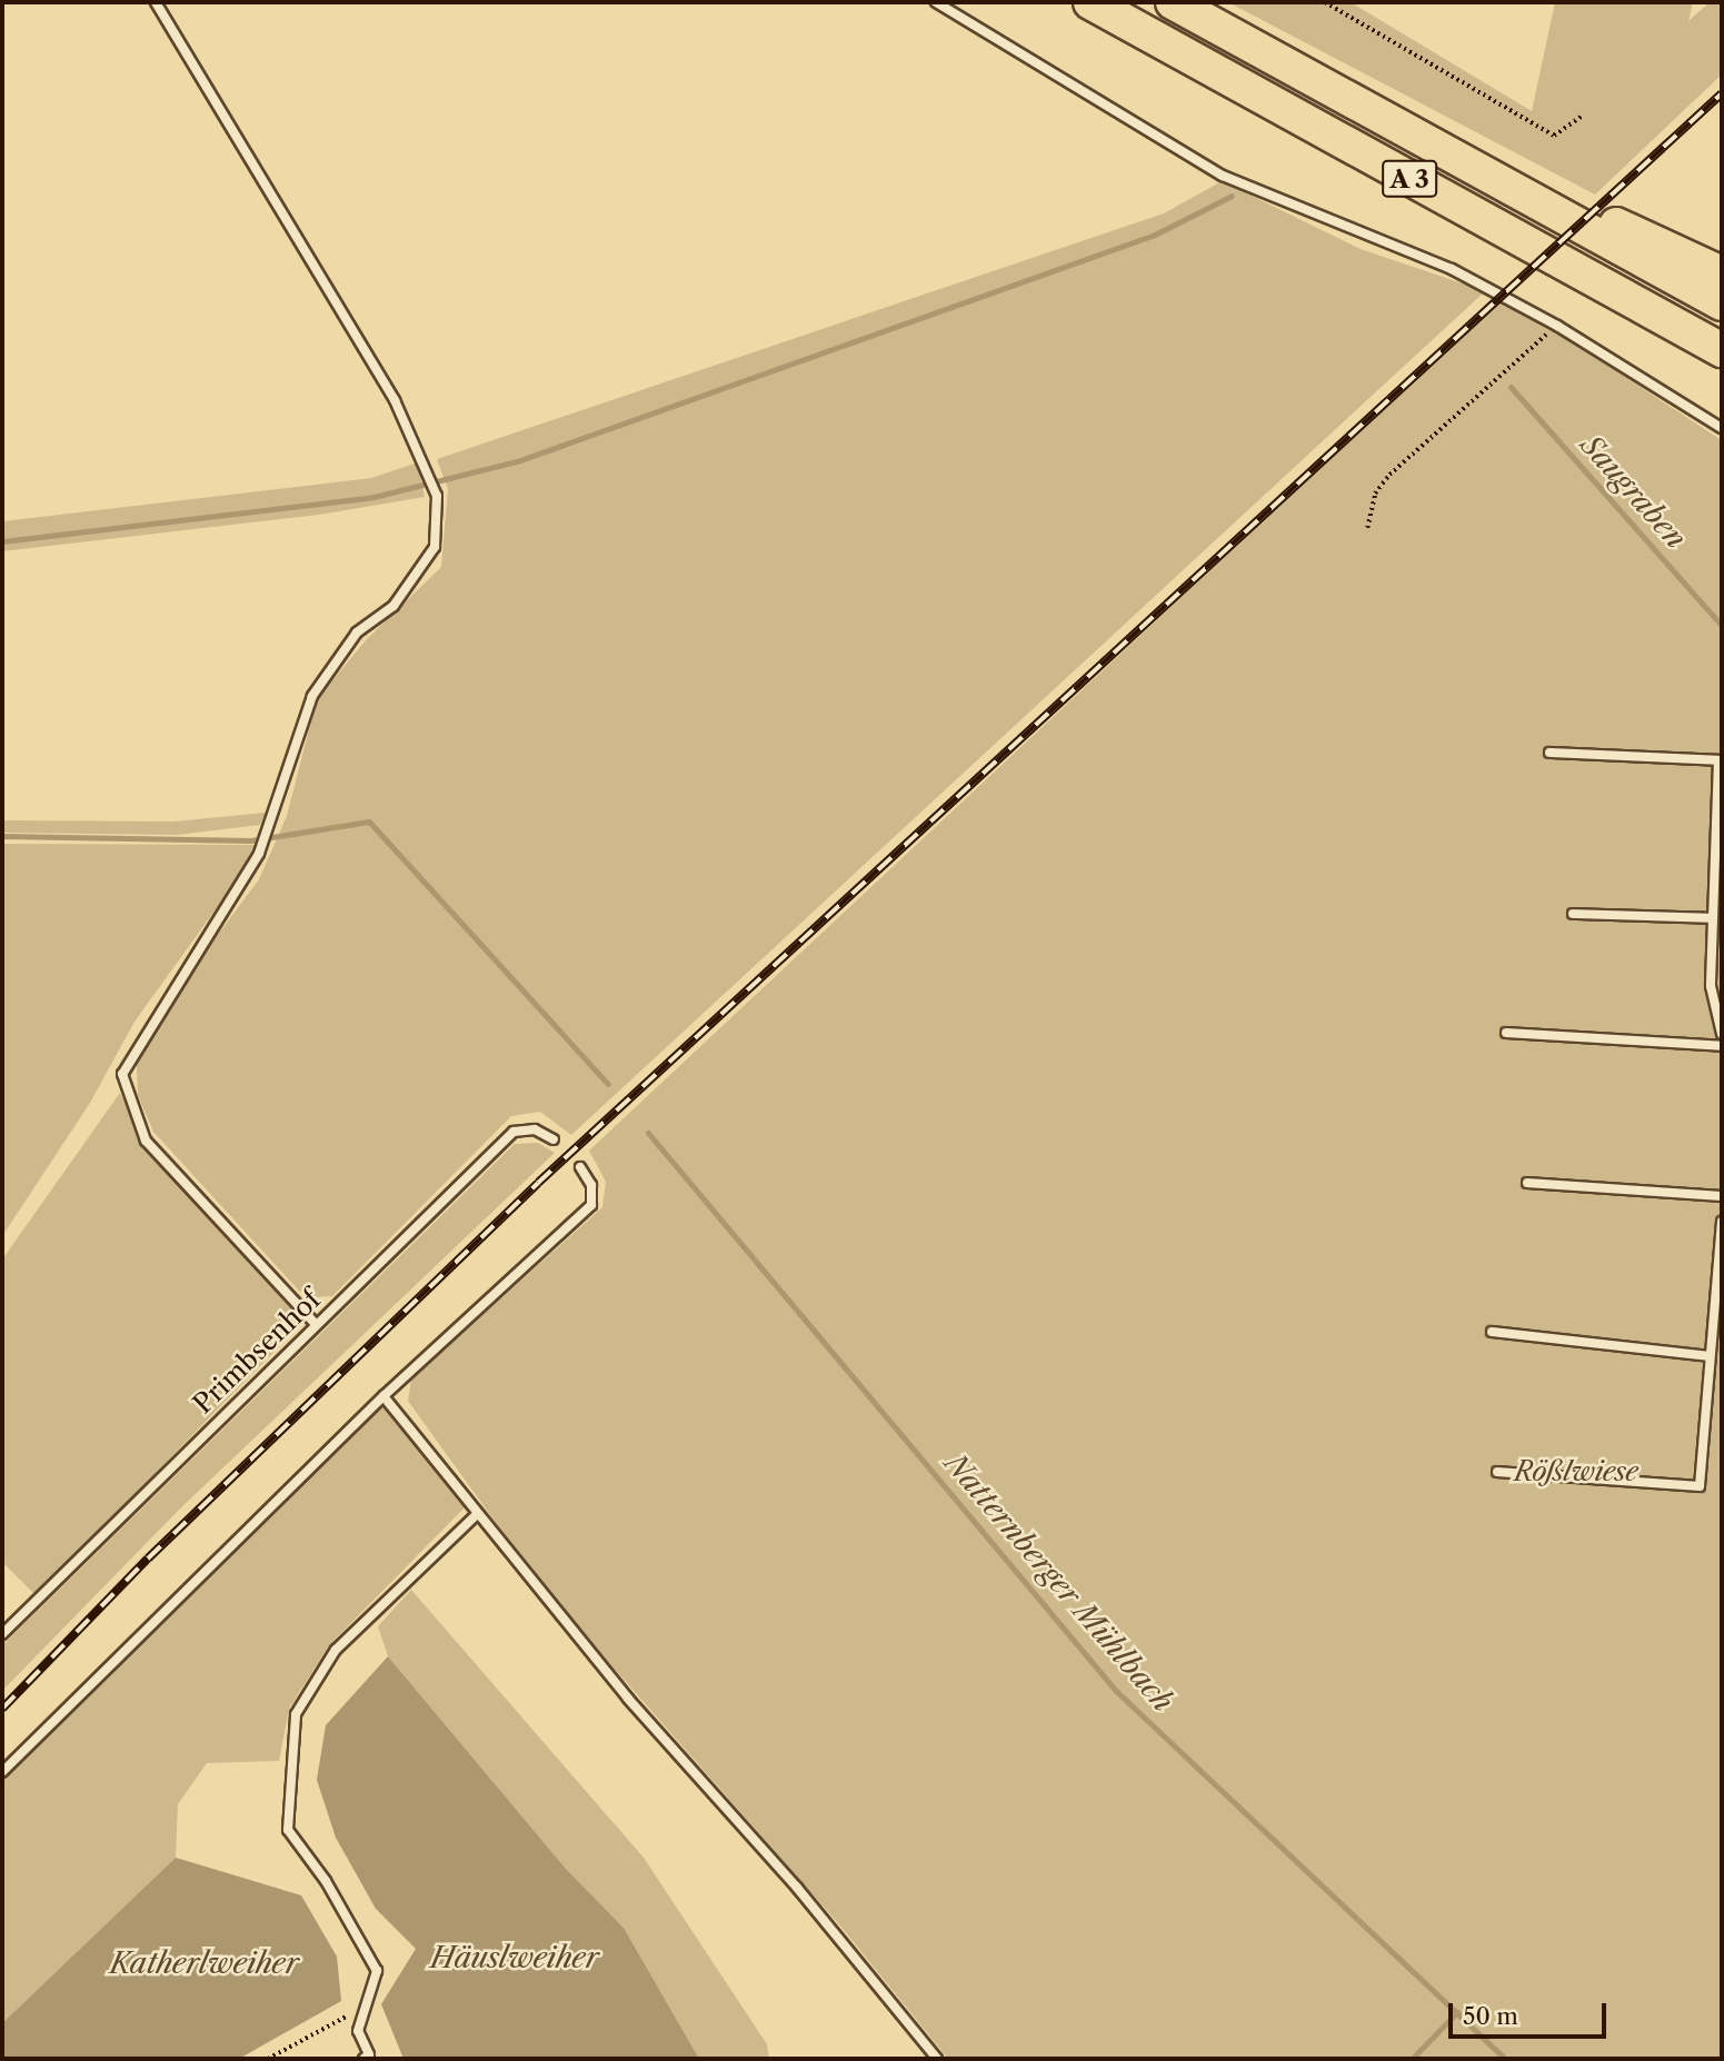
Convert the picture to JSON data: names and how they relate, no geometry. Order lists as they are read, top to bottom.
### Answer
{
  "streets": {
    "highway": ["A 3"],
    "lane": ["Primbsenhof"]
  },
  "water": [
    "Saugraben",
    "Natternberger Mühlbach",
    "Häuslweiher",
    "Katherlweiher"
  ],
  "parks": ["Rößlwiese"],
  "scale_bar": "50 m"
}
